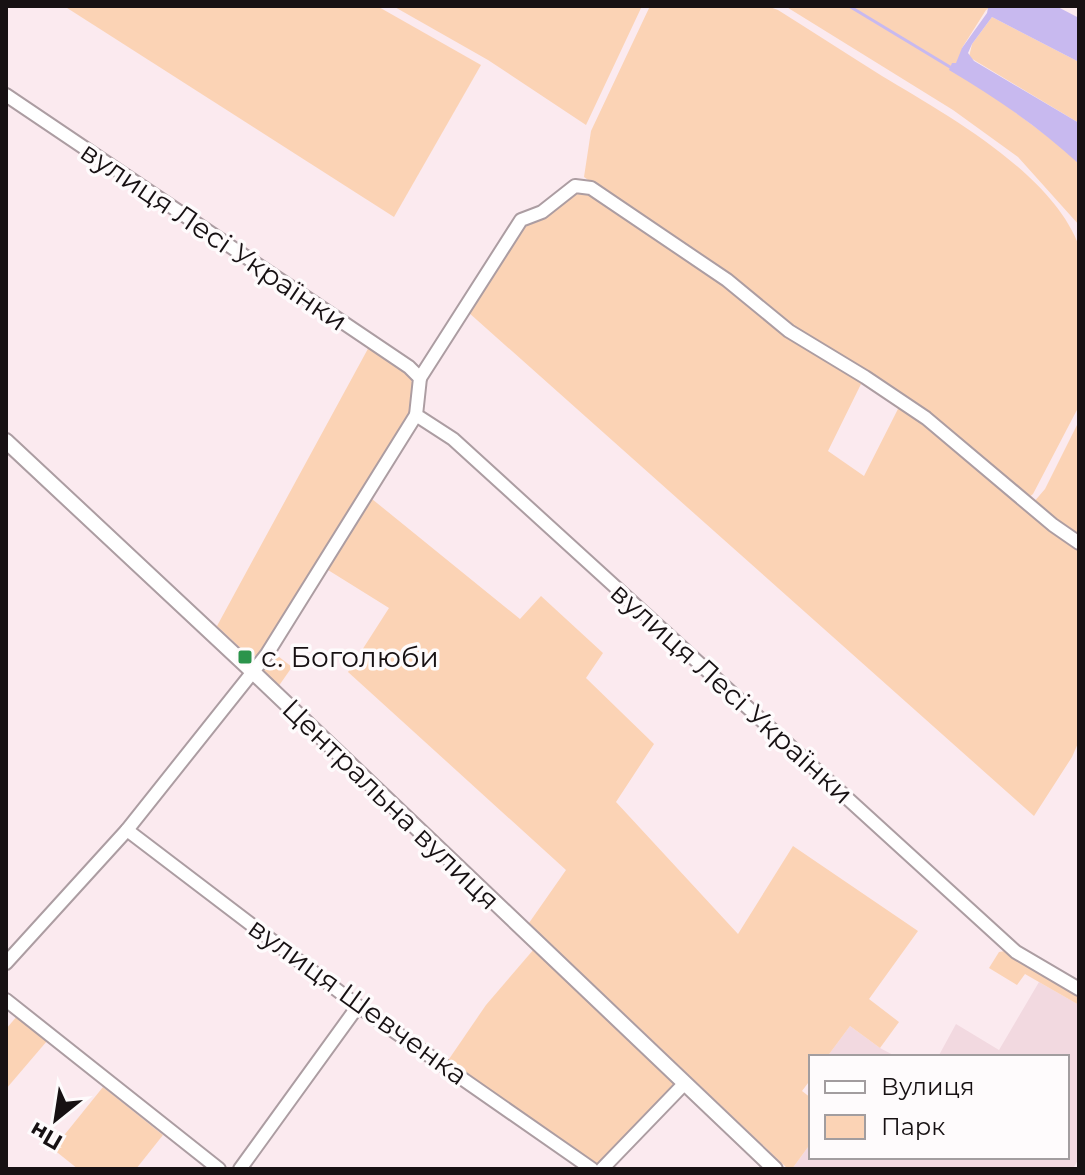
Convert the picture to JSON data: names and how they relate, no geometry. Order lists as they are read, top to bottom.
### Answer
{
  "streets": {
    "street": ["вулиця Лесі Українки", "Центральна вулиця", "вулиця Шевченка"]
  },
  "places": {
    "transit": ["с. Боголюби"]
  },
  "legend": ["Вулиця", "Парк"],
  "north": "bottom left"
}
